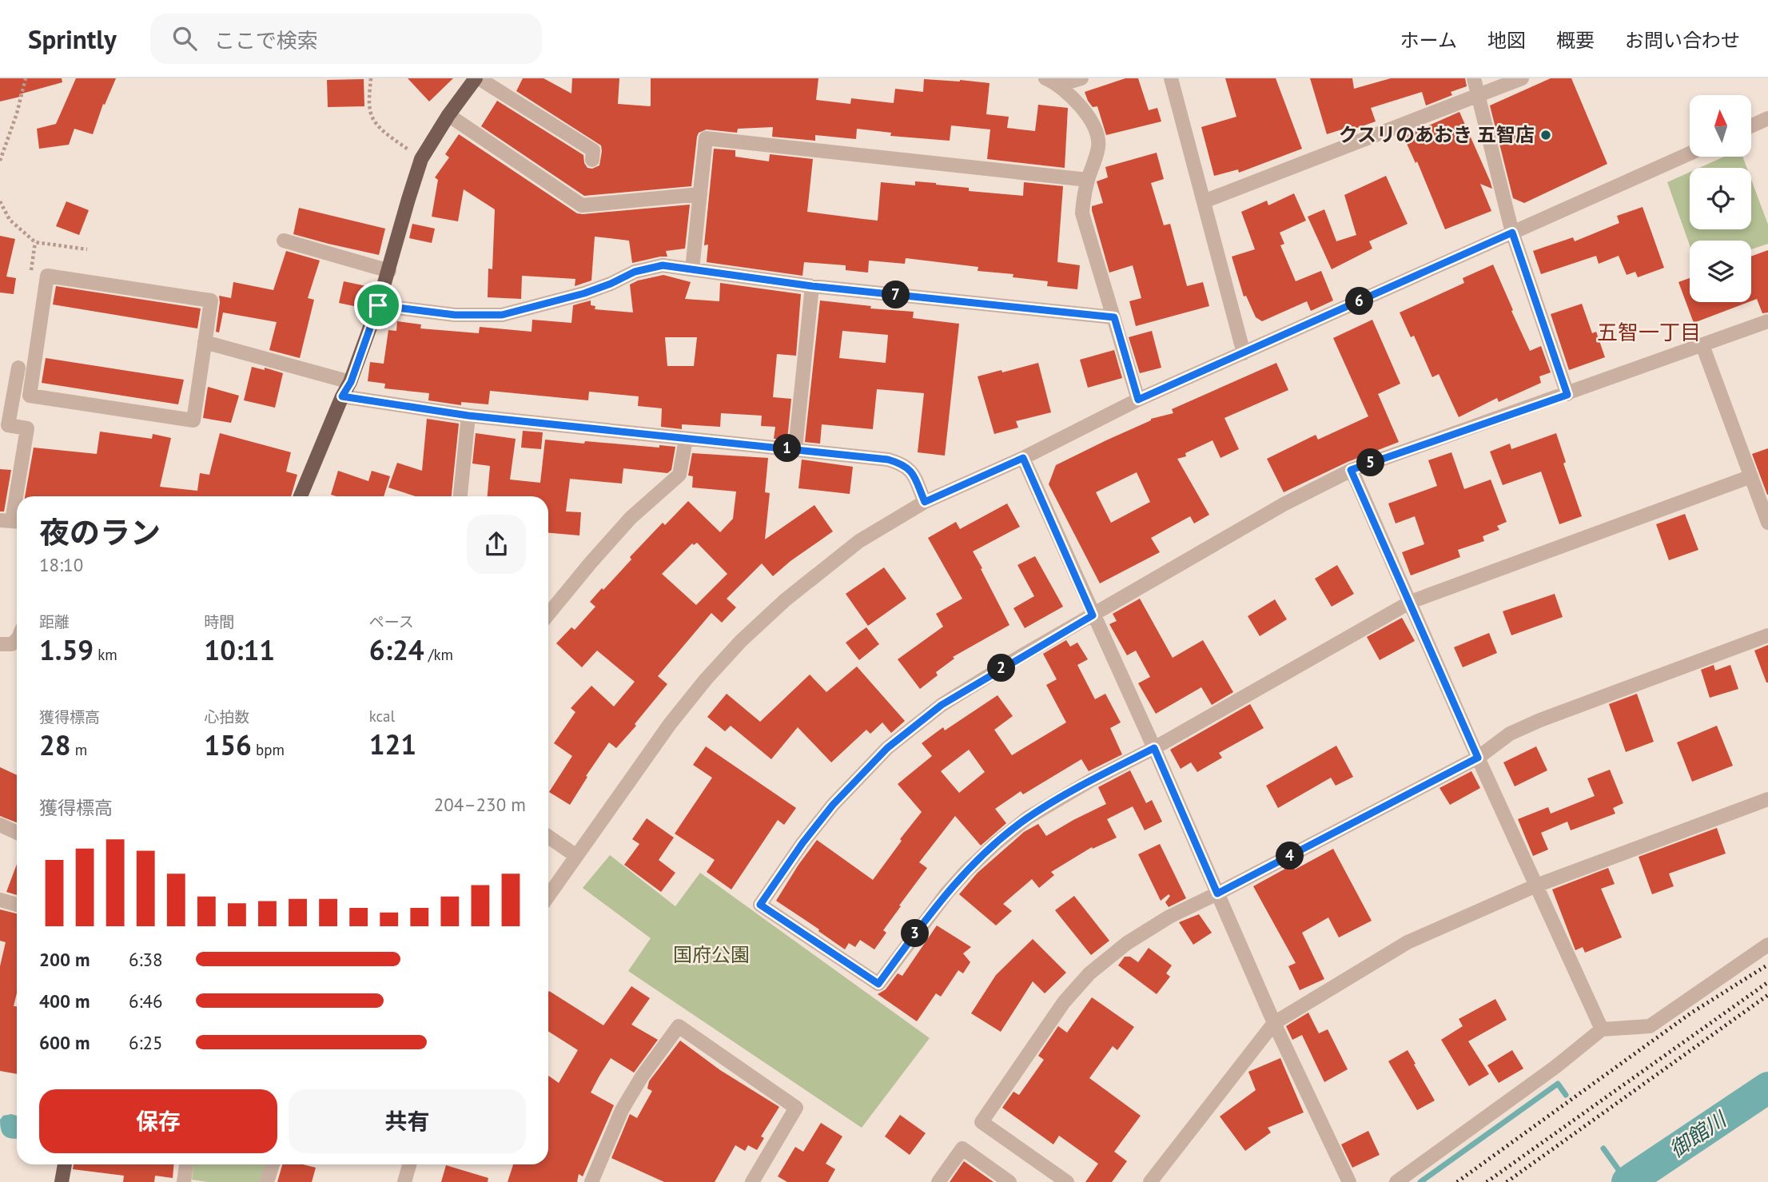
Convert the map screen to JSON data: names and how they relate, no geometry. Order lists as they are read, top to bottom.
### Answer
{
  "districts": ["五智一丁目"],
  "water": ["御館川"],
  "parks": ["国府公園"],
  "places": ["クスリのあおき 五智店"],
  "north": "top",
  "page": {
    "header": "Sprintly",
    "search": "ここで検索",
    "nav": [
      "ホーム",
      "地図",
      "概要",
      "お問い合わせ"
    ],
    "pins": [
      "7",
      "6",
      "1",
      "5",
      "2",
      "4",
      "3"
    ],
    "heading": ["夜のラン", "18:10"],
    "stats": [
      ["距離", "1.59 km"],
      ["時間", "10:11"],
      ["ペース", "6:24 /km"],
      ["獲得標高", "28 m"],
      ["心拍数", "156 bpm"],
      ["kcal", "121"]
    ],
    "chart": ["獲得標高", "204–230 m"],
    "list": [
      {
        "name": "200 m",
        "note": "6:38"
      },
      {
        "name": "400 m",
        "note": "6:46"
      },
      {
        "name": "600 m",
        "note": "6:25"
      }
    ],
    "buttons": ["保存", "共有"]
  }
}
